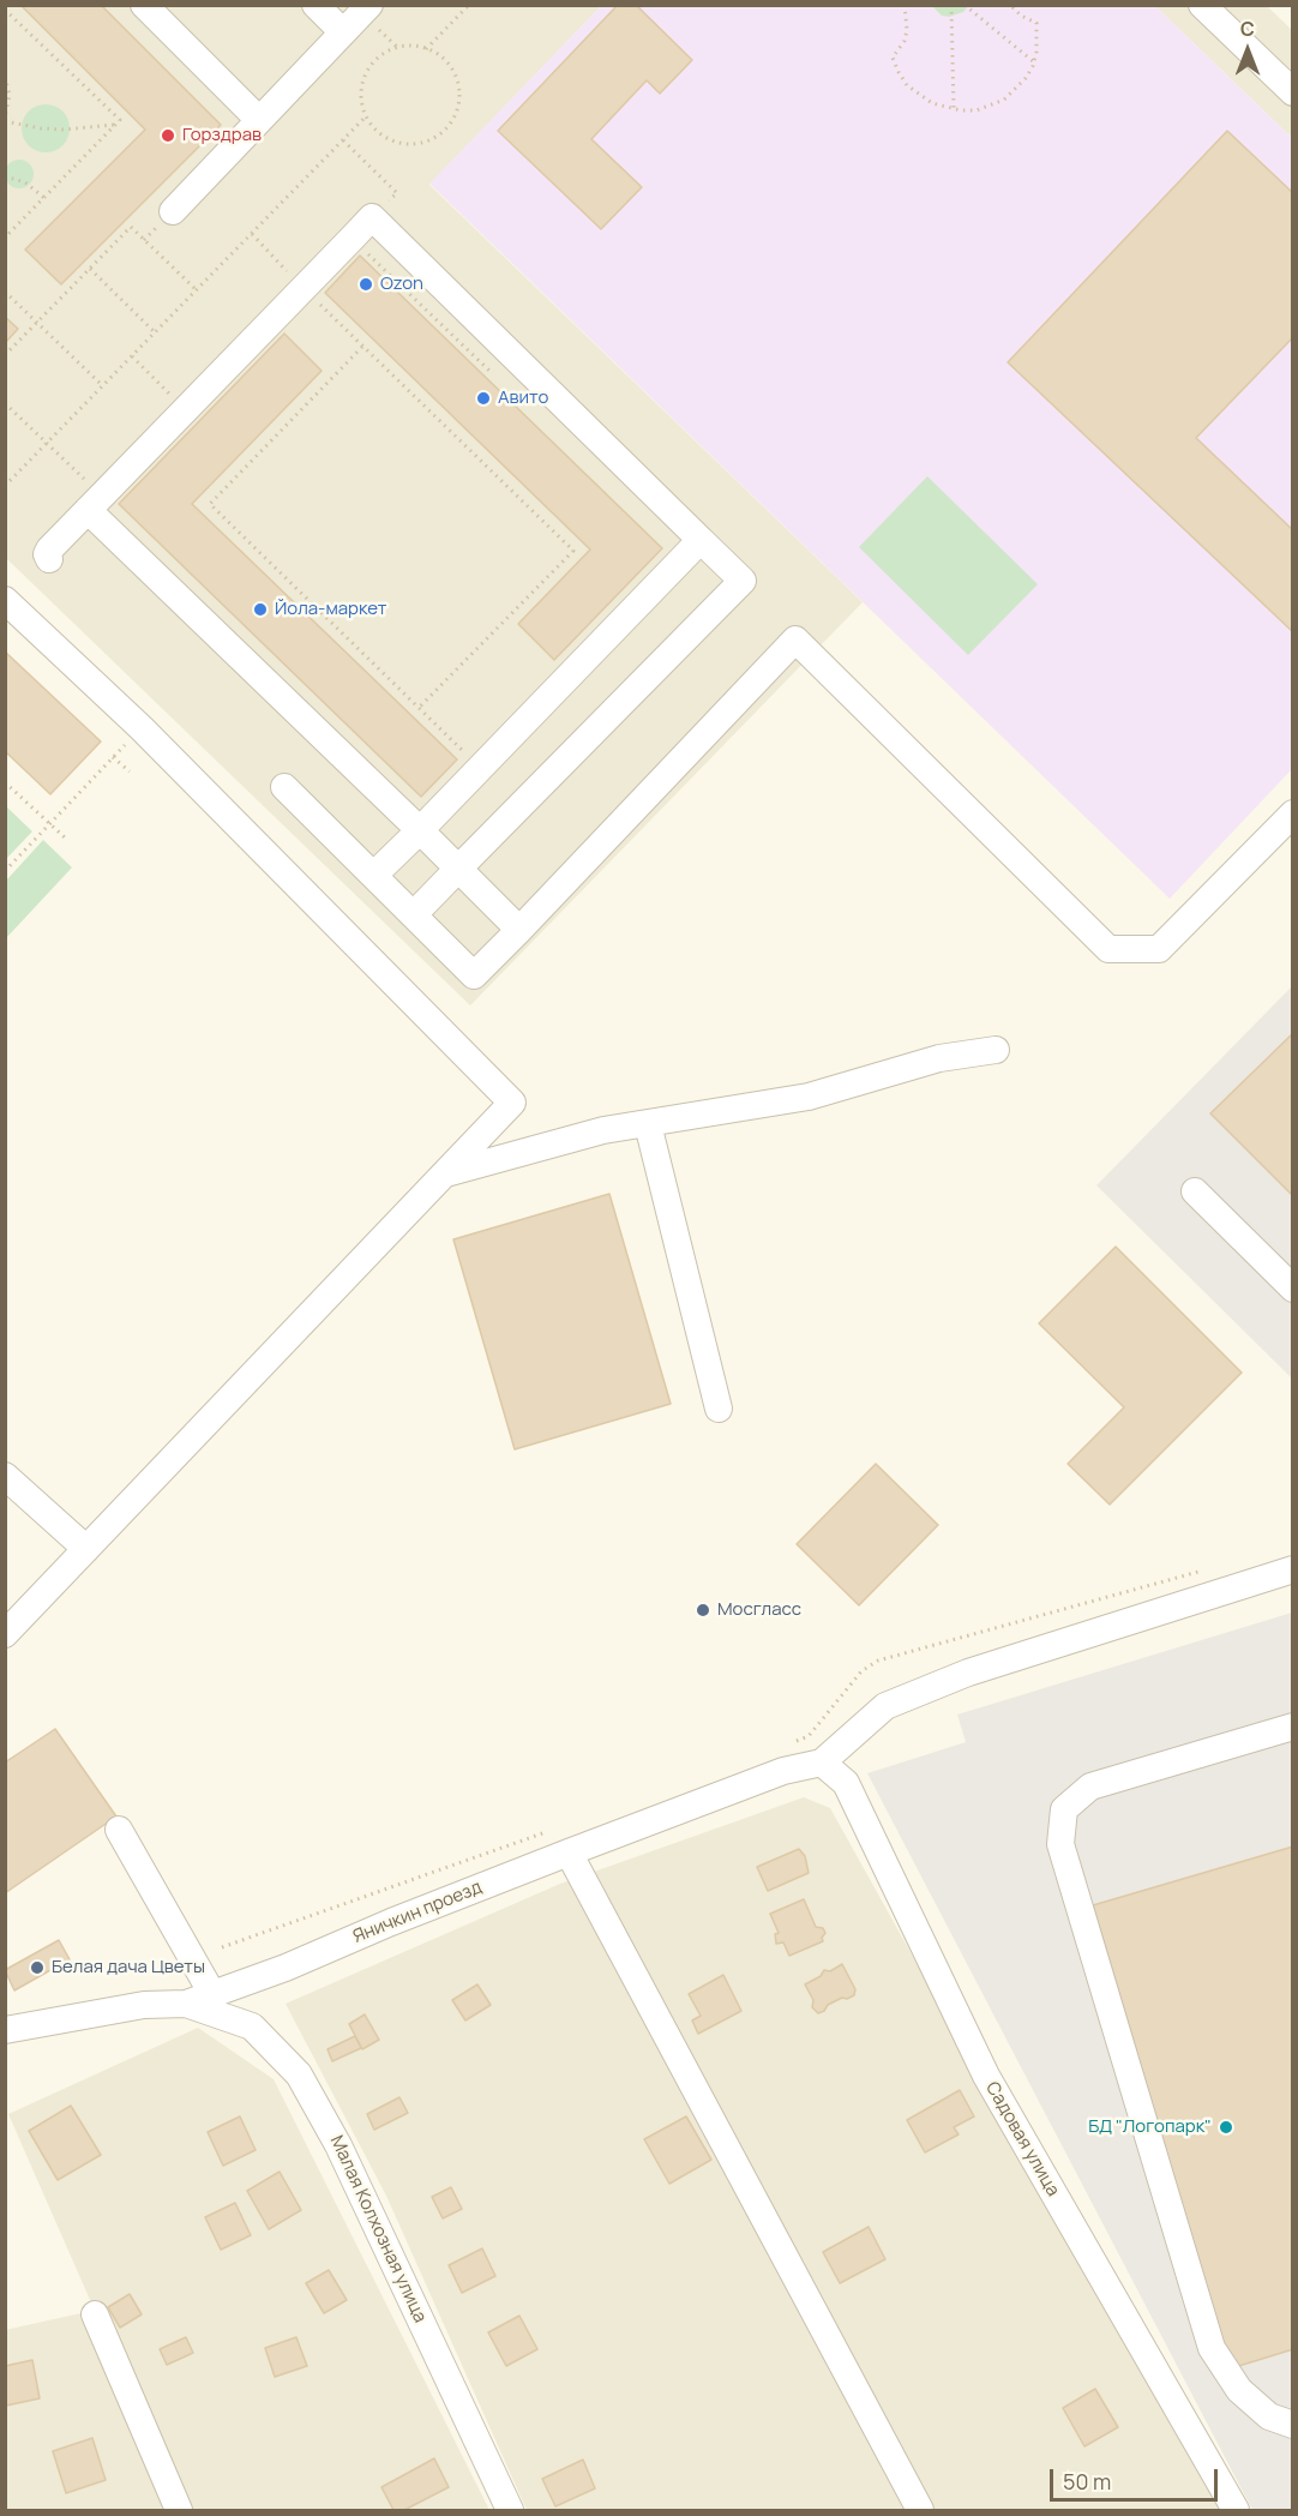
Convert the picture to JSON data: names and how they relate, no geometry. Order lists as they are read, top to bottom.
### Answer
{
  "streets": {
    "street": ["Яничкин проезд", "Садовая улица", "Малая Колхозная улица"]
  },
  "crossings": [
    ["Яничкин проезд", "Садовая улица"],
    ["Яничкин проезд", "Малая Колхозная улица"]
  ],
  "places": [
    "Горздрав",
    "Ozon",
    "Авито",
    "Йола-маркет",
    "Мосгласс",
    "Белая дача Цветы",
    "БД \"Логопарк\""
  ],
  "scale_bar": "50 m",
  "north": "top"
}
